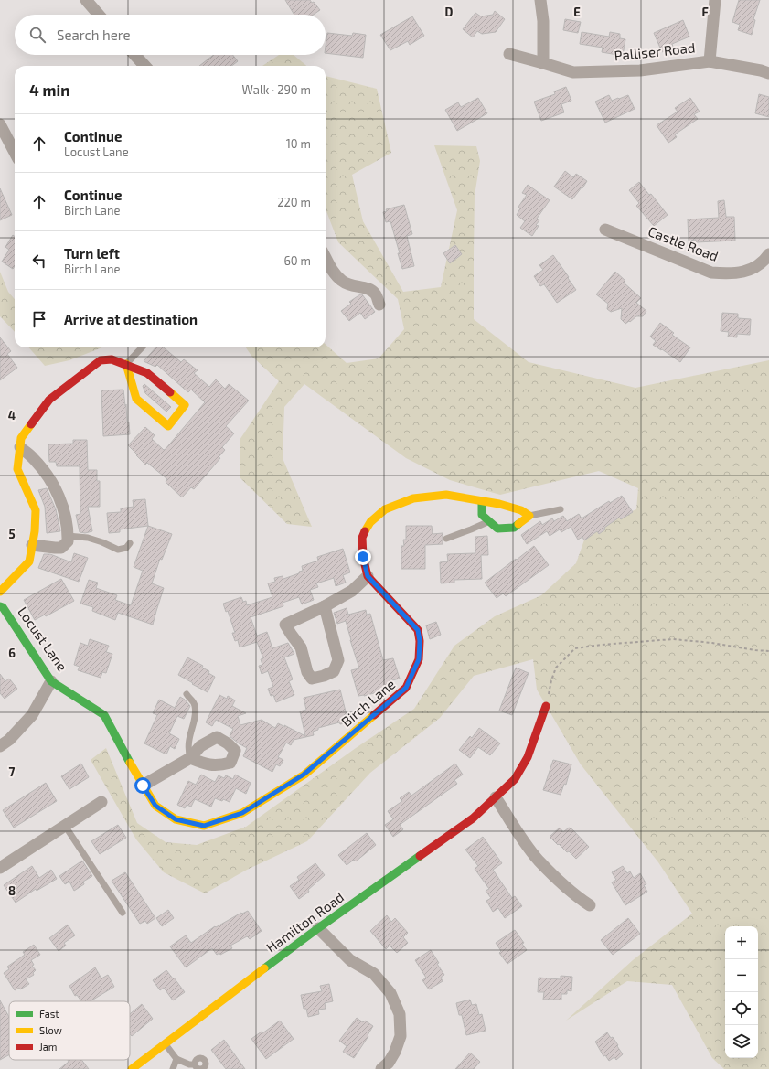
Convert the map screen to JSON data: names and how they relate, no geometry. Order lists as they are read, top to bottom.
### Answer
{
  "streets": {
    "street": [
      "Palliser Road",
      "Castle Road",
      "Locust Lane",
      "Birch Lane",
      "Hamilton Road"
    ]
  },
  "crossings": [
    ["Locust Lane", "Birch Lane"]
  ],
  "legend": ["Fast", "Slow", "Jam"],
  "page": {
    "search": "Search here",
    "heading": ["4 min", "Walk · 290 m"],
    "list": [
      ["Continue", "Locust Lane", "10 m"],
      ["Continue", "Birch Lane", "220 m"],
      ["Turn left", "Birch Lane", "60 m"],
      "Arrive at destination"
    ],
    "map_buttons": ["+", "−"]
  },
  "grid": {
    "columns": ["D", "E", "F"],
    "rows": [
      "4",
      "5",
      "6",
      "7",
      "8"
    ]
  }
}
